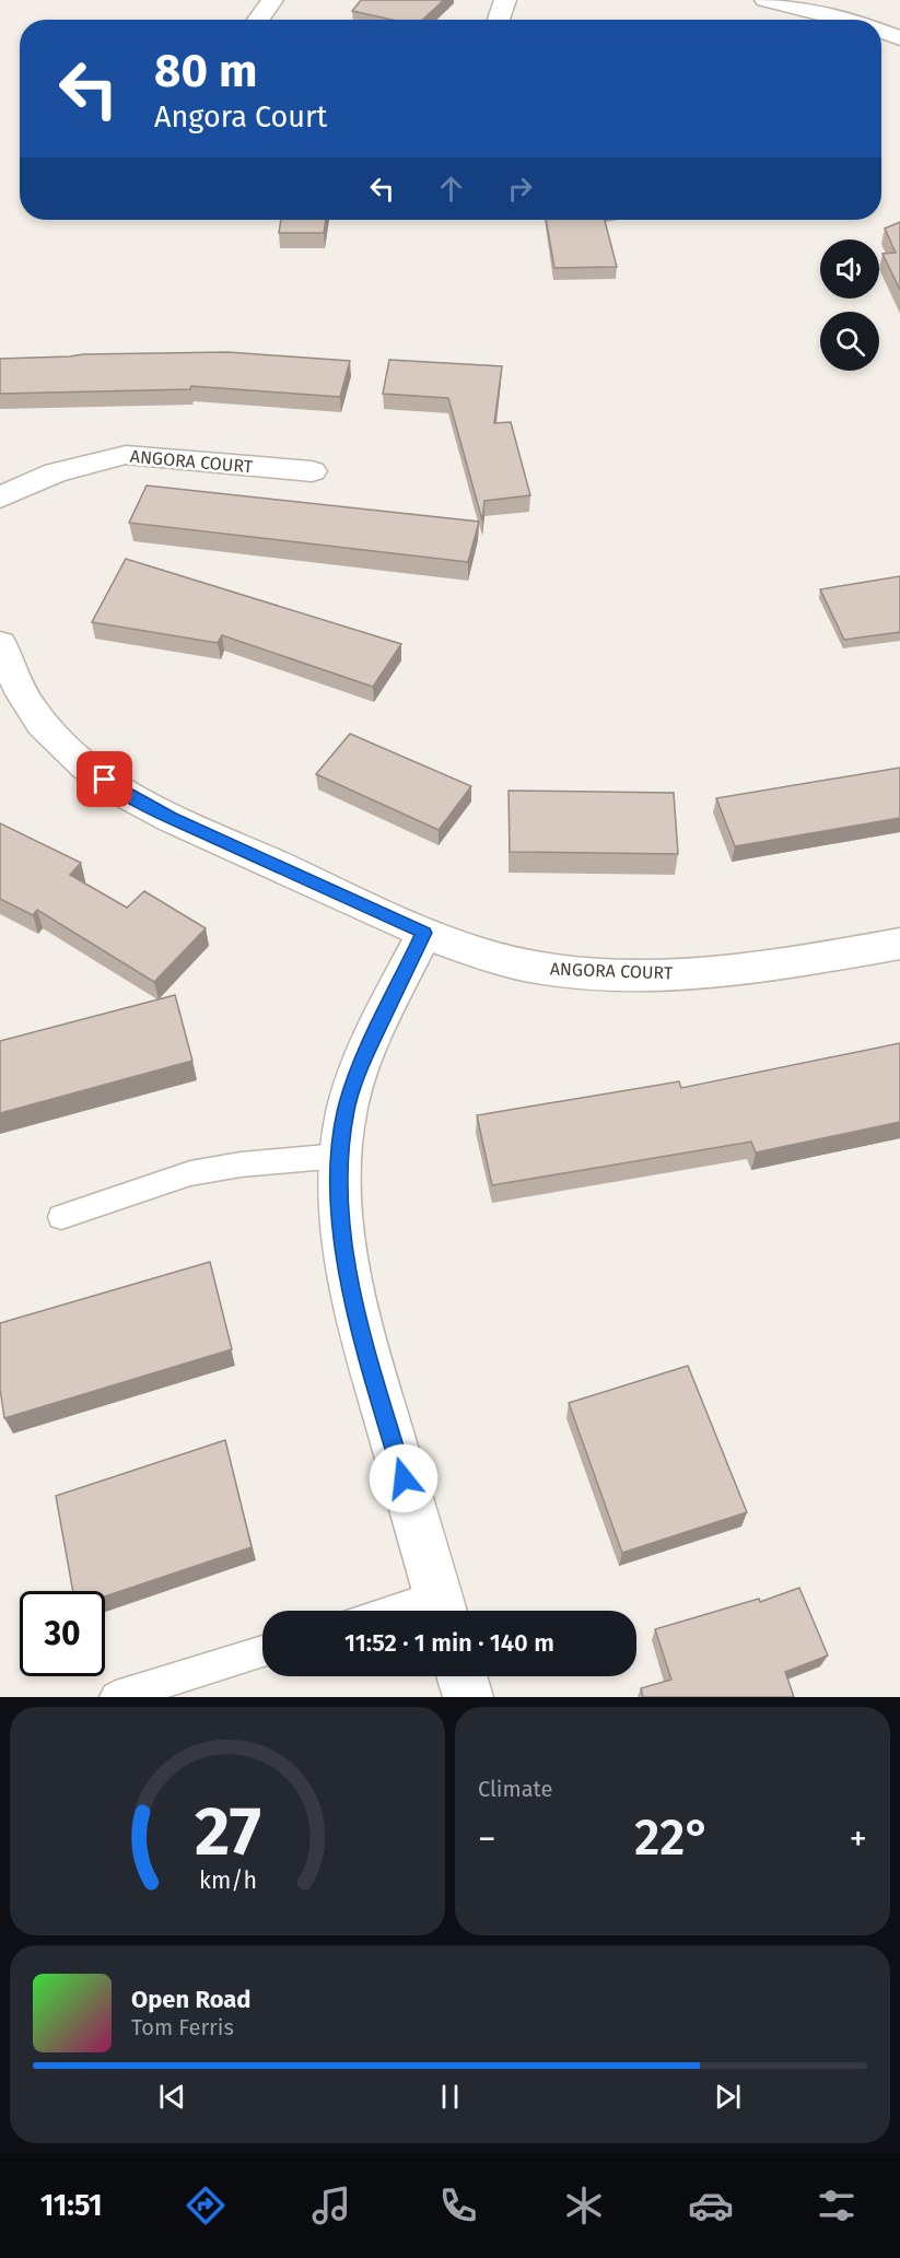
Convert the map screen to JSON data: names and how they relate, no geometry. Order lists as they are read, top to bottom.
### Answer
{
  "streets": {
    "street": ["ANGORA COURT"]
  },
  "page": {
    "turn": ["80 m", "Angora Court"],
    "limit": "30",
    "trip": "11:52 · 1 min · 140 m",
    "tile": "Climate",
    "heat": ["−", "22°", "+"],
    "song": ["Open Road", "Tom Ferris"],
    "tabs": "11:51",
    "gauge": ["27", "km/h"]
  }
}
